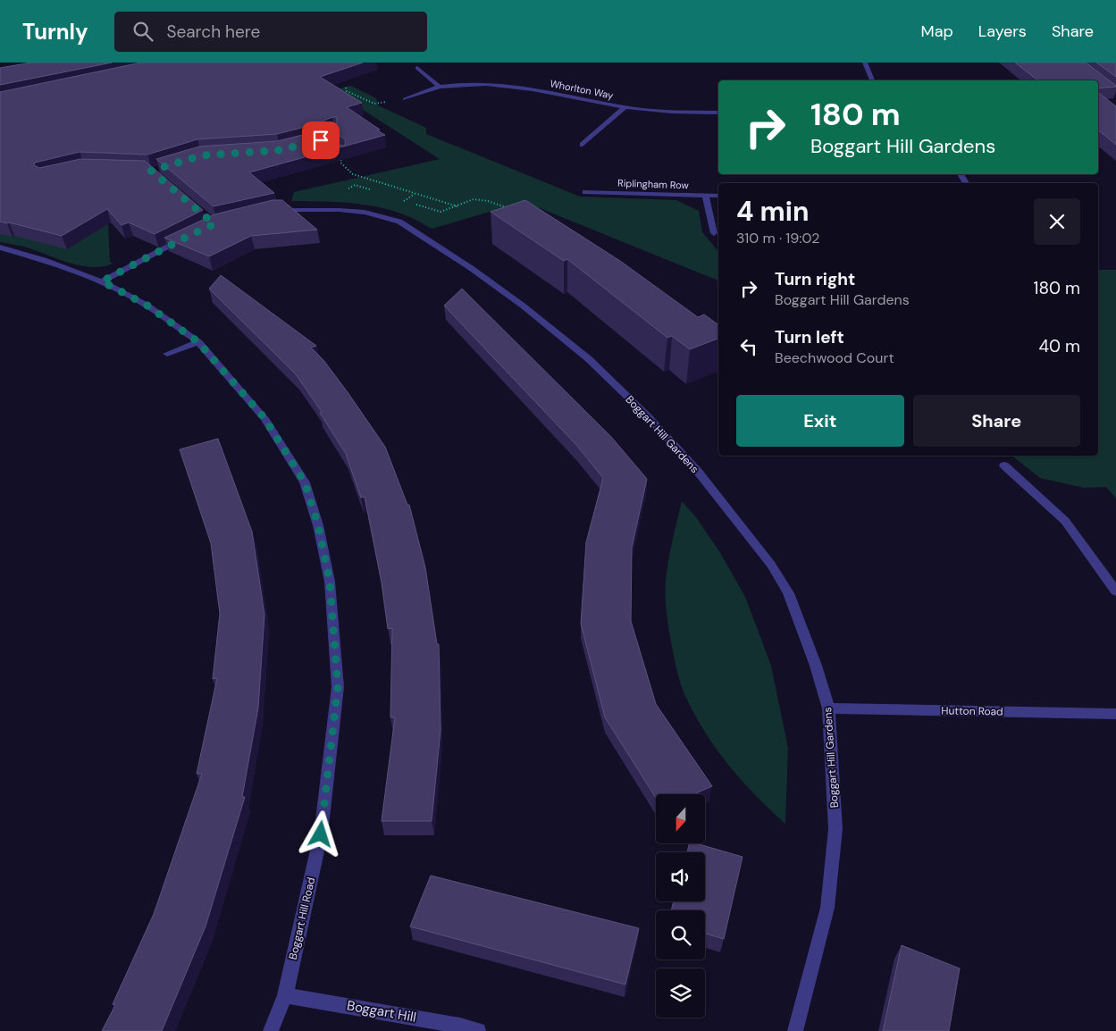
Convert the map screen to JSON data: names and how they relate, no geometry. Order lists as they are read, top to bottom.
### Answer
{
  "streets": {
    "street": [
      "Whorlton Way",
      "Riplingham Row",
      "Boggart Hill Gardens",
      "Hutton Road",
      "Boggart Hill Road",
      "Boggart Hill"
    ]
  },
  "crossings": [
    ["Boggart Hill Gardens", "Hutton Road"],
    ["Boggart Hill Road", "Boggart Hill"]
  ],
  "north": "bottom",
  "page": {
    "header": "Turnly",
    "search": "Search here",
    "nav": ["Map", "Layers", "Share"],
    "turn": ["180 m", "Boggart Hill Gardens"],
    "heading": ["4 min", "310 m · 19:02"],
    "list": [
      {
        "name": "Turn right",
        "note": "Boggart Hill Gardens",
        "value": "180 m"
      },
      {
        "name": "Turn left",
        "note": "Beechwood Court",
        "value": "40 m"
      }
    ],
    "buttons": ["Exit", "Share"]
  }
}
